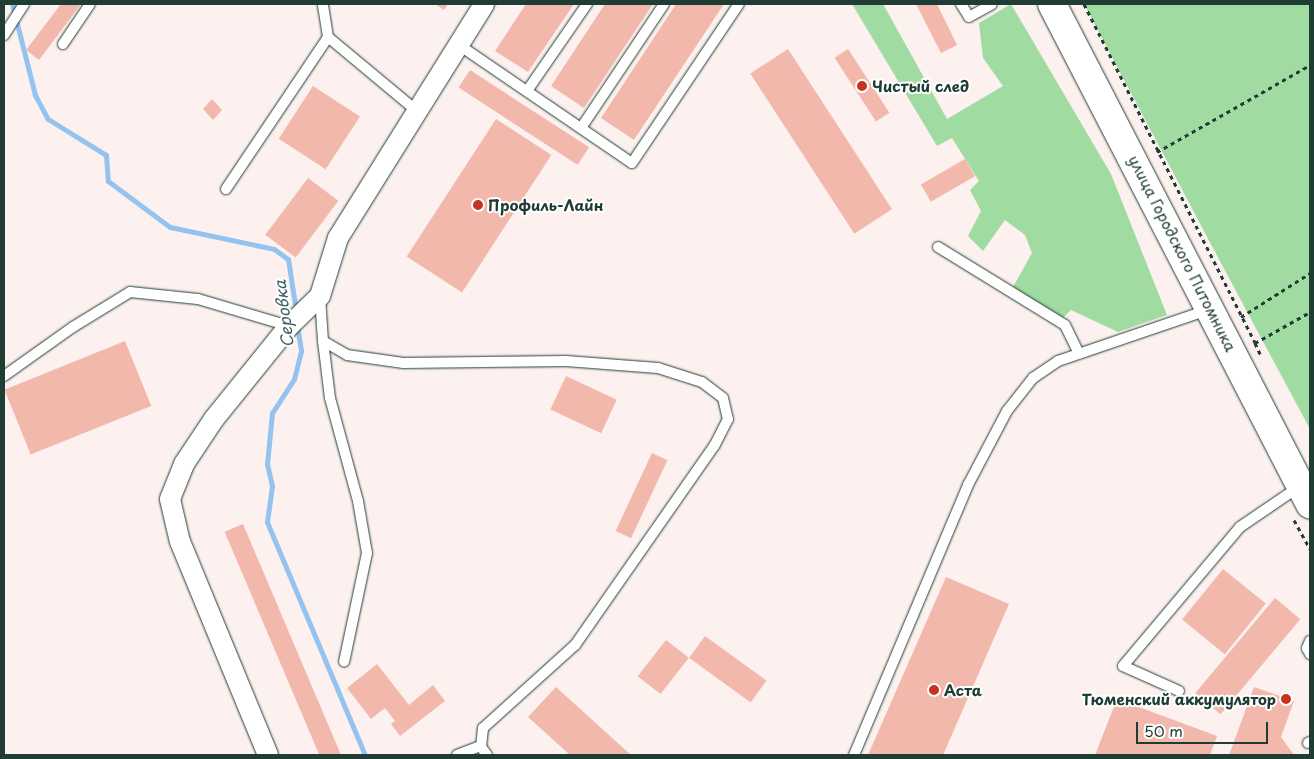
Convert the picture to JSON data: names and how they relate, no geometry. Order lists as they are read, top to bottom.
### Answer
{
  "streets": {
    "main road": ["улица Городского Питомника"]
  },
  "water": ["Серовка"],
  "places": [
    "Чистый след",
    "Профиль-Лайн",
    "Аста",
    "Тюменский аккумулятор"
  ],
  "scale_bar": "50 m"
}
